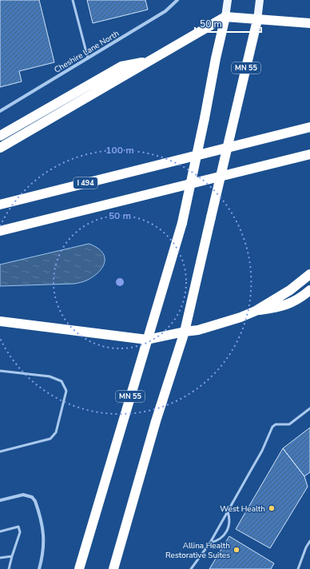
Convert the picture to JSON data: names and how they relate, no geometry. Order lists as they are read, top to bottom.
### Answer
{
  "streets": {
    "highway": ["MN 55", "I 494"],
    "street": ["Cheshire Lane North"]
  },
  "places": ["West Health", "Allina Health Restorative Suites"],
  "scale_bar": "50 m",
  "rings": ["100 m", "50 m"]
}
